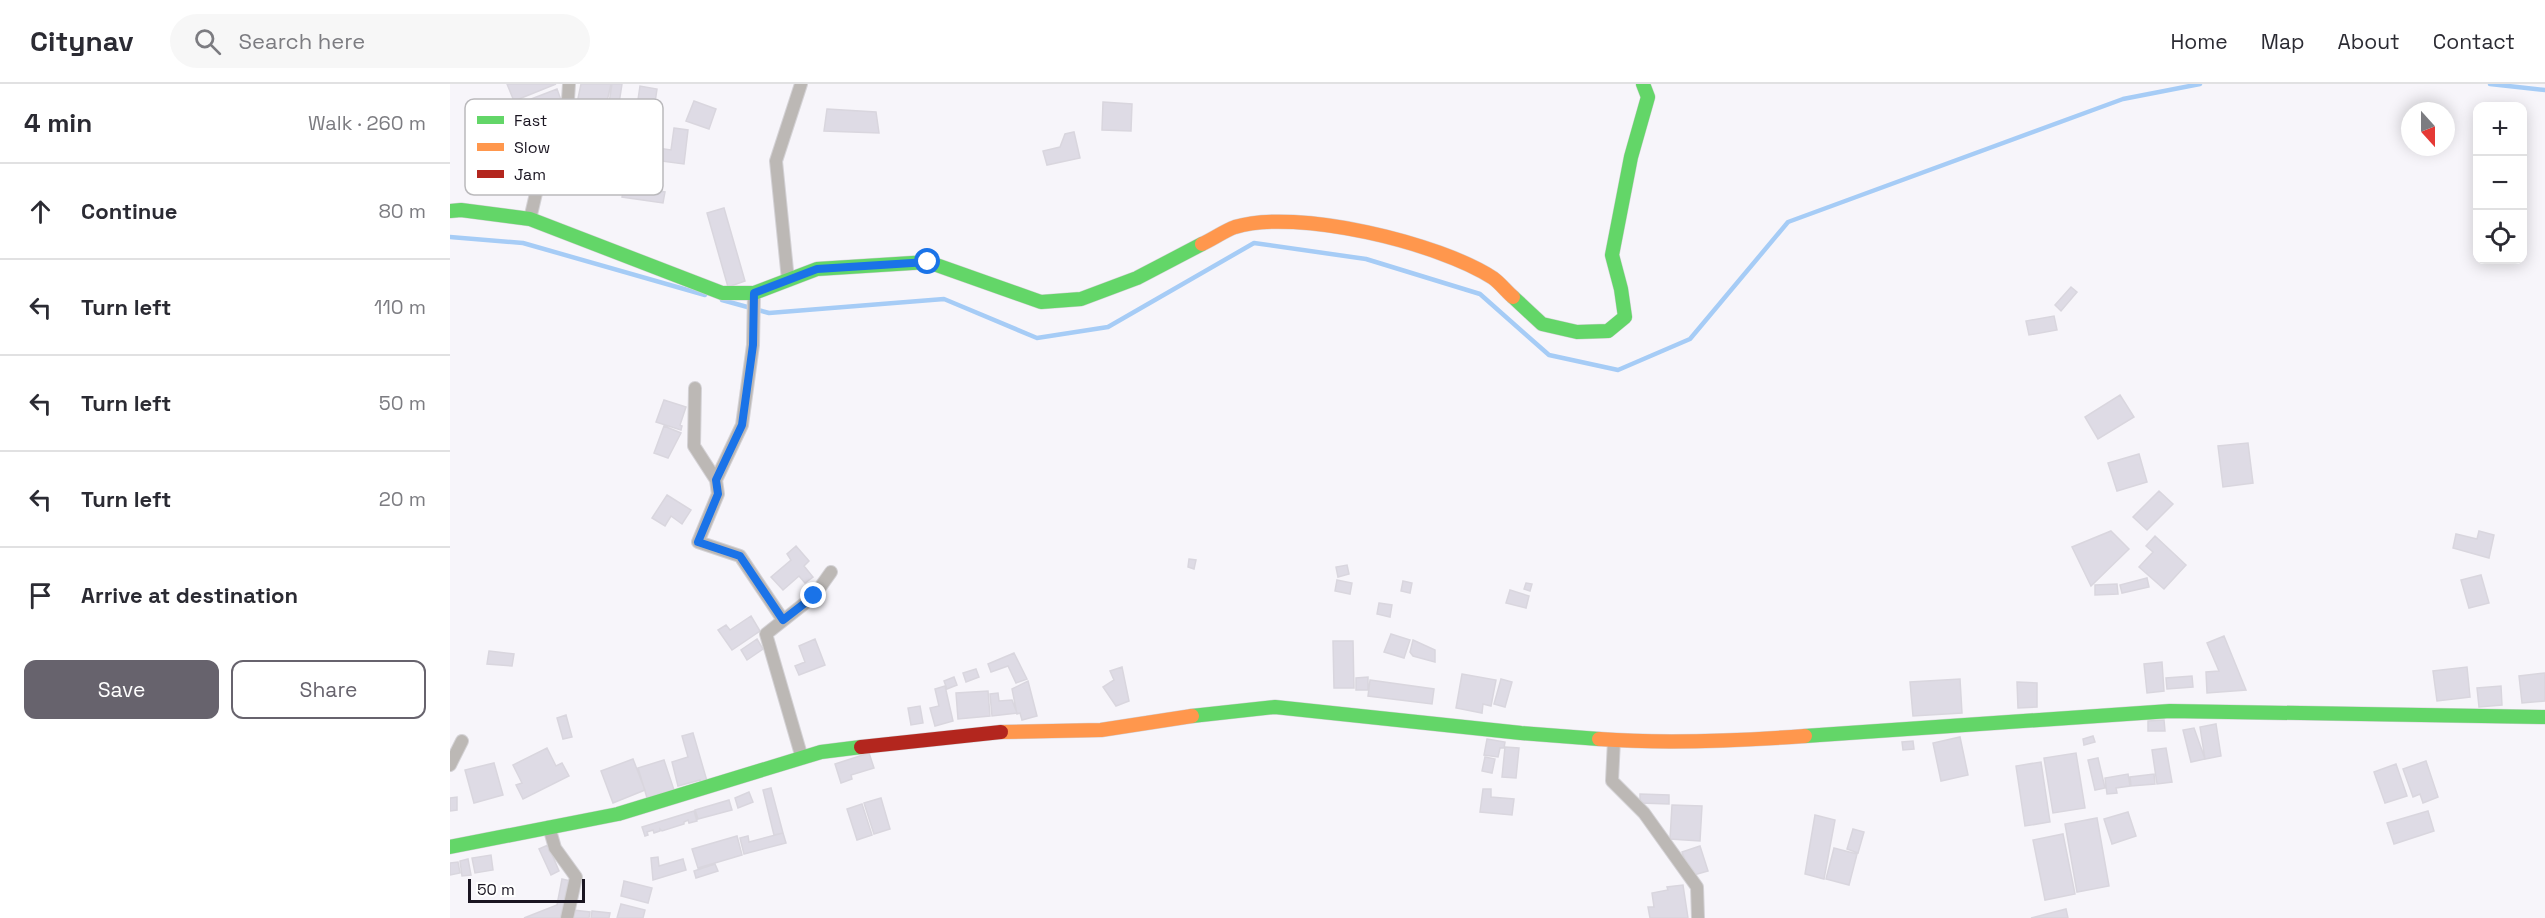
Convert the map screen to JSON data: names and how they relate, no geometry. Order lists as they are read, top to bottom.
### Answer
{
  "legend": ["Fast", "Slow", "Jam"],
  "scale_bar": "50 m",
  "north": "bottom",
  "page": {
    "header": "Citynav",
    "search": "Search here",
    "nav": [
      "Home",
      "Map",
      "About",
      "Contact"
    ],
    "heading": ["4 min", "Walk · 260 m"],
    "map_buttons": ["+", "−"],
    "list": [
      ["Continue", "80 m"],
      ["Turn left", "110 m"],
      ["Turn left", "50 m"],
      ["Turn left", "20 m"],
      "Arrive at destination"
    ],
    "buttons": ["Save", "Share"],
    "scale": "50 m"
  }
}
